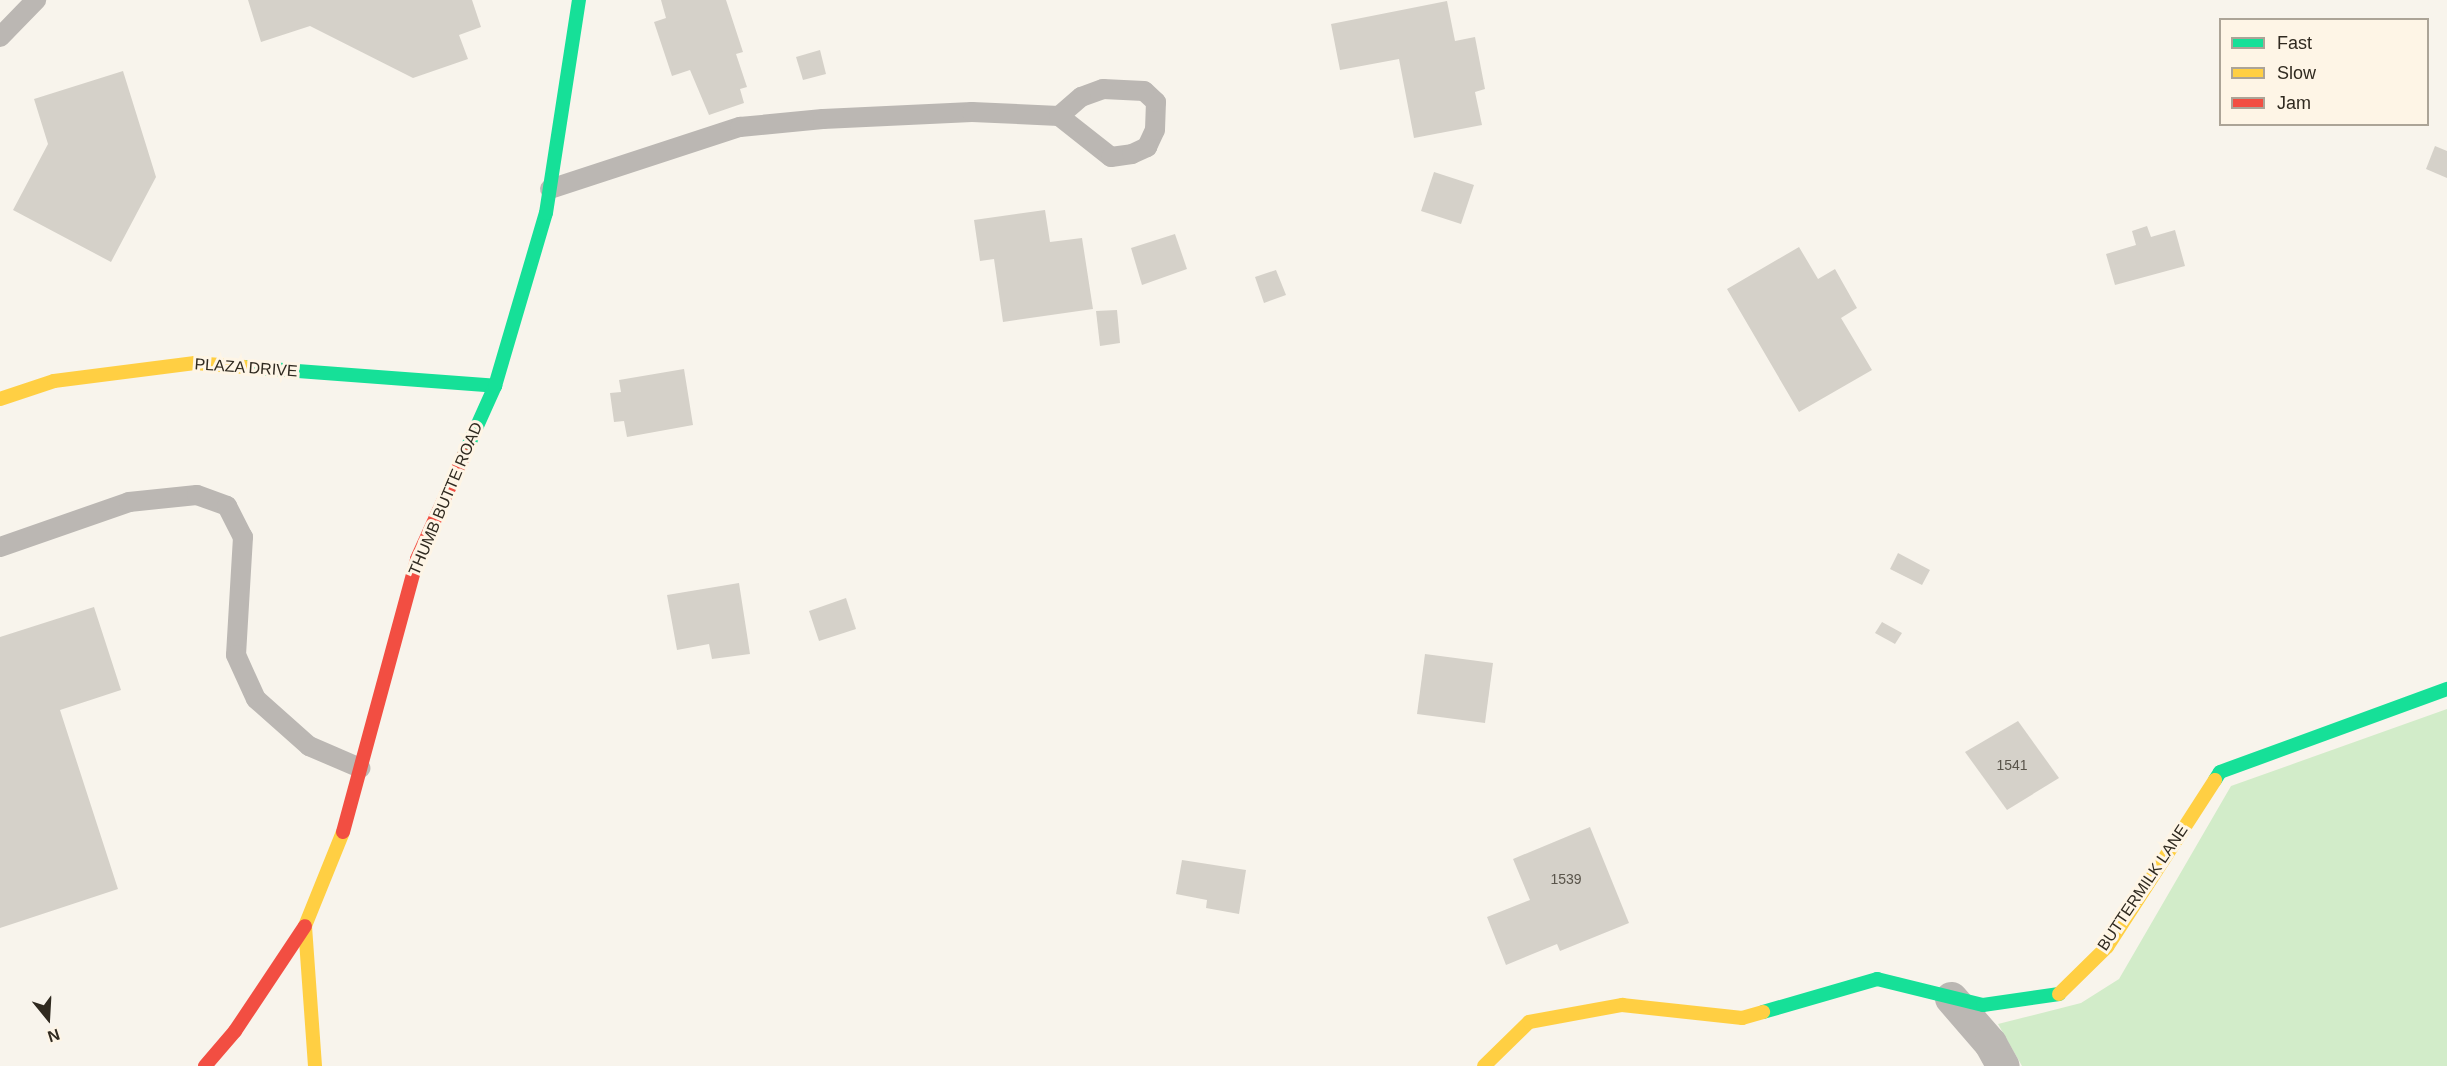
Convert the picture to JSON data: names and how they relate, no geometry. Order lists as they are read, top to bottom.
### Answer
{
  "streets": {
    "street": ["PLAZA DRIVE", "THUMB BUTTE ROAD", "BUTTERMILK LANE"]
  },
  "crossings": [
    ["PLAZA DRIVE", "THUMB BUTTE ROAD"]
  ],
  "house_numbers": ["1541", "1539"],
  "legend": ["Fast", "Slow", "Jam"],
  "north": "bottom"
}
